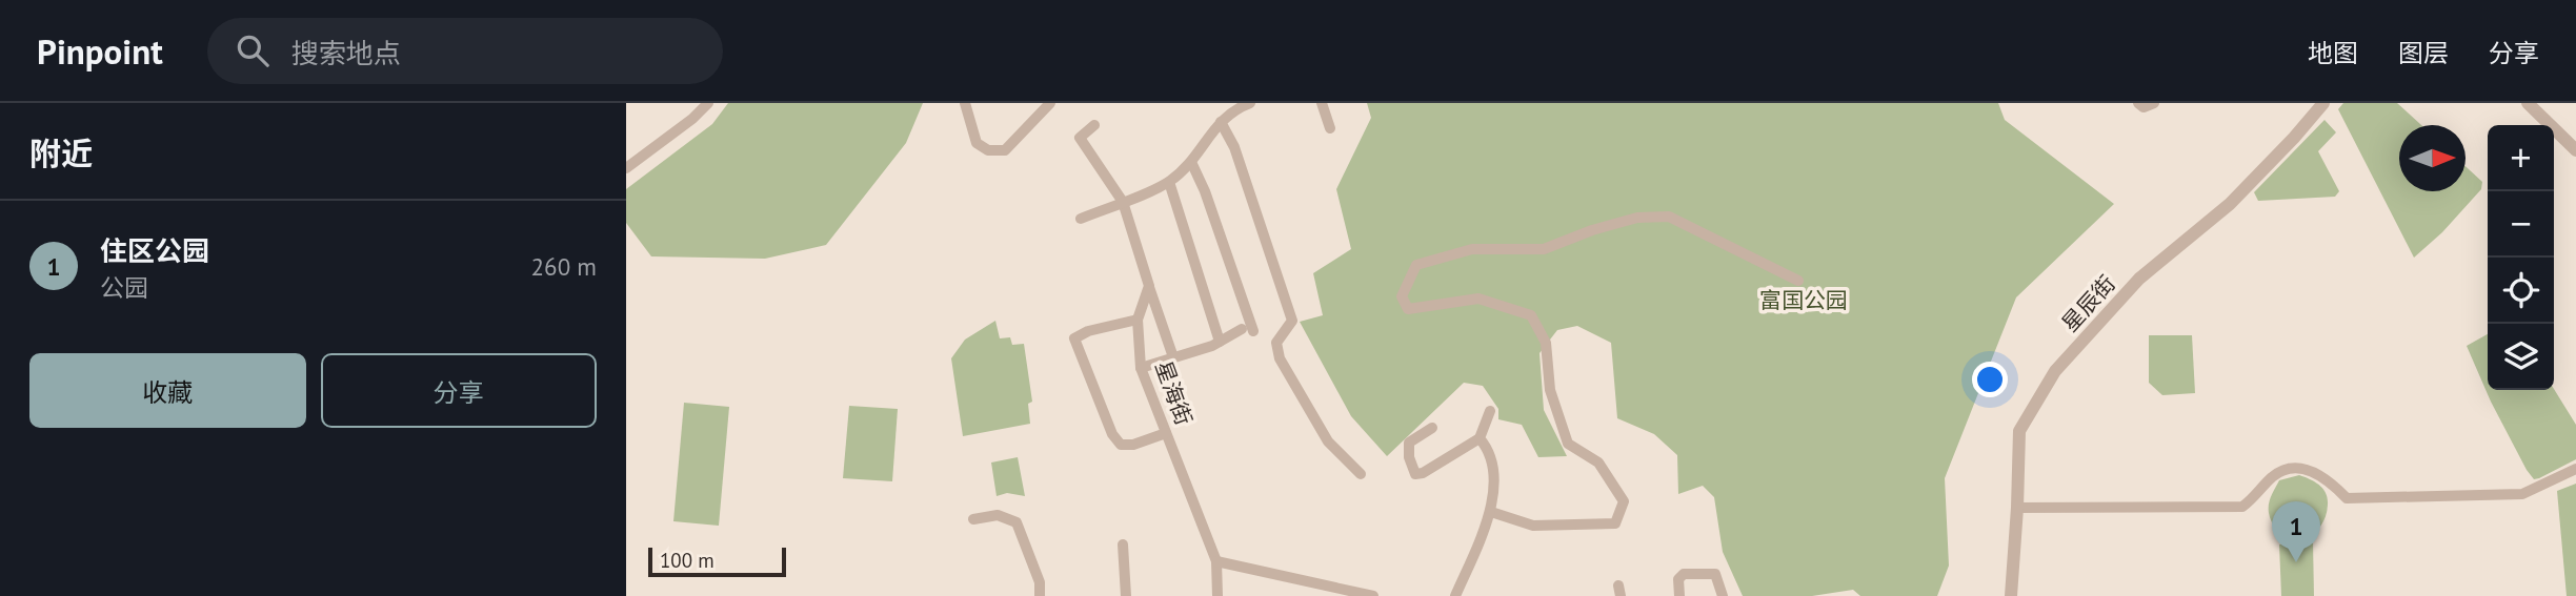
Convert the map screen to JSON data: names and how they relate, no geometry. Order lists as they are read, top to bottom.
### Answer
{
  "streets": {
    "street": ["星辰街", "星海街"]
  },
  "parks": ["富国公园"],
  "scale_bar": "100 m",
  "north": "right",
  "page": {
    "header": "Pinpoint",
    "search": "搜索地点",
    "nav": ["地图", "图层", "分享"],
    "heading": "附近",
    "map_buttons": ["+", "−"],
    "list": [
      {
        "mark": "1",
        "name": "住区公园",
        "note": "公园",
        "value": "260 m"
      }
    ],
    "buttons": ["收藏", "分享"],
    "pins": "1",
    "scale": "100 m"
  }
}
